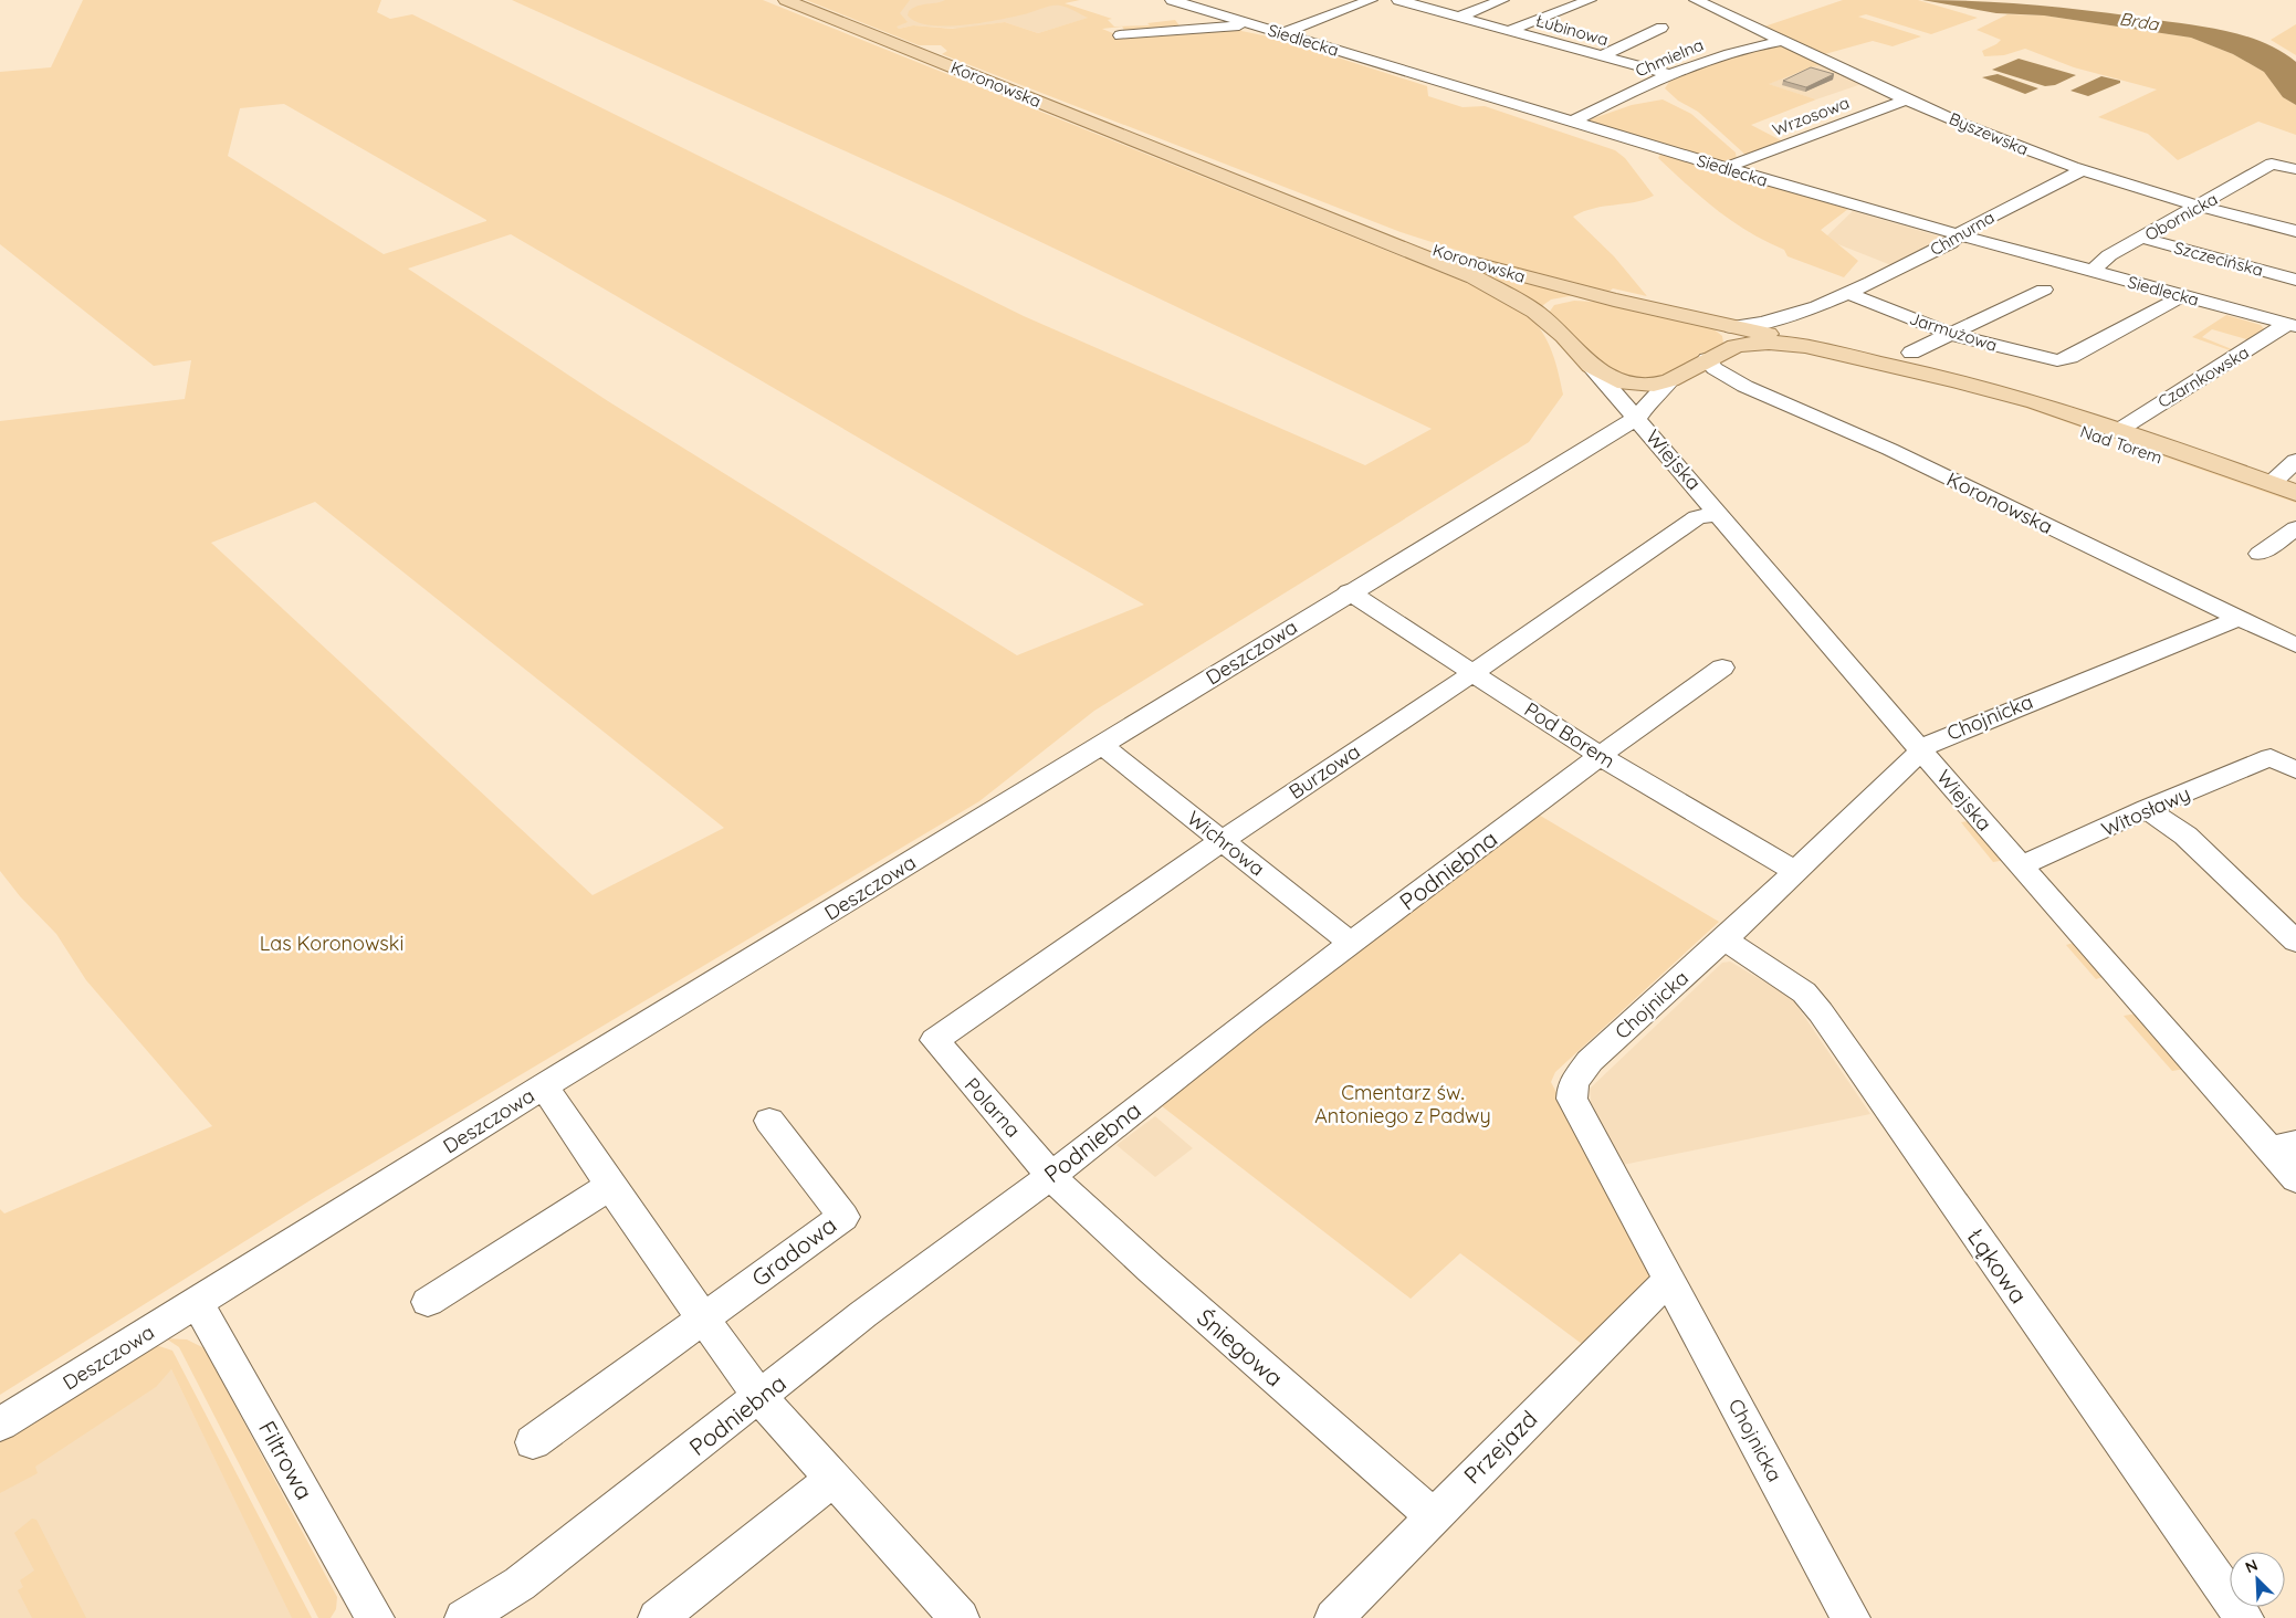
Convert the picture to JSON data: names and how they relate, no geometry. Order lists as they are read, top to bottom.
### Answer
{
  "streets": {
    "main road": ["Koronowska", "Nad Torem", "Deszczowa"],
    "street": [
      "Łubinowa",
      "Siedlecka",
      "Chmielna",
      "Wrzosowa",
      "Byszewska",
      "Obornicka",
      "Chmurna",
      "Szczecińska",
      "Jarmużowa",
      "Czarnkowska",
      "Wiejska",
      "Chojnicka",
      "Pod Borem",
      "Burzowa",
      "Witosławy",
      "Wichrowa",
      "Podniebna",
      "Polarna",
      "Gradowa",
      "Łąkowa",
      "Śniegowa",
      "Przejazd",
      "Filtrowa"
    ]
  },
  "crossings": [
    ["Łubinowa", "Chmielna"],
    ["Siedlecka", "Chmielna"],
    ["Siedlecka", "Wrzosowa"],
    ["Siedlecka", "Obornicka"],
    ["Siedlecka", "Chmurna"],
    ["Siedlecka", "Jarmużowa"],
    ["Siedlecka", "Czarnkowska"],
    ["Chmielna", "Byszewska"],
    ["Koronowska", "Chmurna"],
    ["Koronowska", "Nad Torem"],
    ["Koronowska", "Wiejska"],
    ["Koronowska", "Deszczowa"],
    ["Koronowska", "Chojnicka"],
    ["Wrzosowa", "Byszewska"],
    ["Byszewska", "Obornicka"],
    ["Byszewska", "Chmurna"],
    ["Obornicka", "Szczecińska"],
    ["Chmurna", "Jarmużowa"],
    ["Chmurna", "Nad Torem"],
    ["Chmurna", "Deszczowa"],
    ["Czarnkowska", "Nad Torem"],
    ["Nad Torem", "Deszczowa"],
    ["Wiejska", "Deszczowa"],
    ["Wiejska", "Chojnicka"],
    ["Wiejska", "Burzowa"],
    ["Wiejska", "Witosławy"],
    ["Deszczowa", "Pod Borem"],
    ["Deszczowa", "Wichrowa"],
    ["Deszczowa", "Filtrowa"],
    ["Chojnicka", "Pod Borem"],
    ["Chojnicka", "Łąkowa"],
    ["Chojnicka", "Przejazd"],
    ["Pod Borem", "Burzowa"],
    ["Pod Borem", "Podniebna"],
    ["Burzowa", "Wichrowa"],
    ["Burzowa", "Polarna"],
    ["Wichrowa", "Podniebna"],
    ["Podniebna", "Polarna"],
    ["Podniebna", "Śniegowa"],
    ["Polarna", "Śniegowa"],
    ["Śniegowa", "Przejazd"]
  ],
  "water": ["Brda"],
  "parks": ["Las Koronowski", "Cmentarz św. Antoniego z Padwy"],
  "north": "top left"
}
